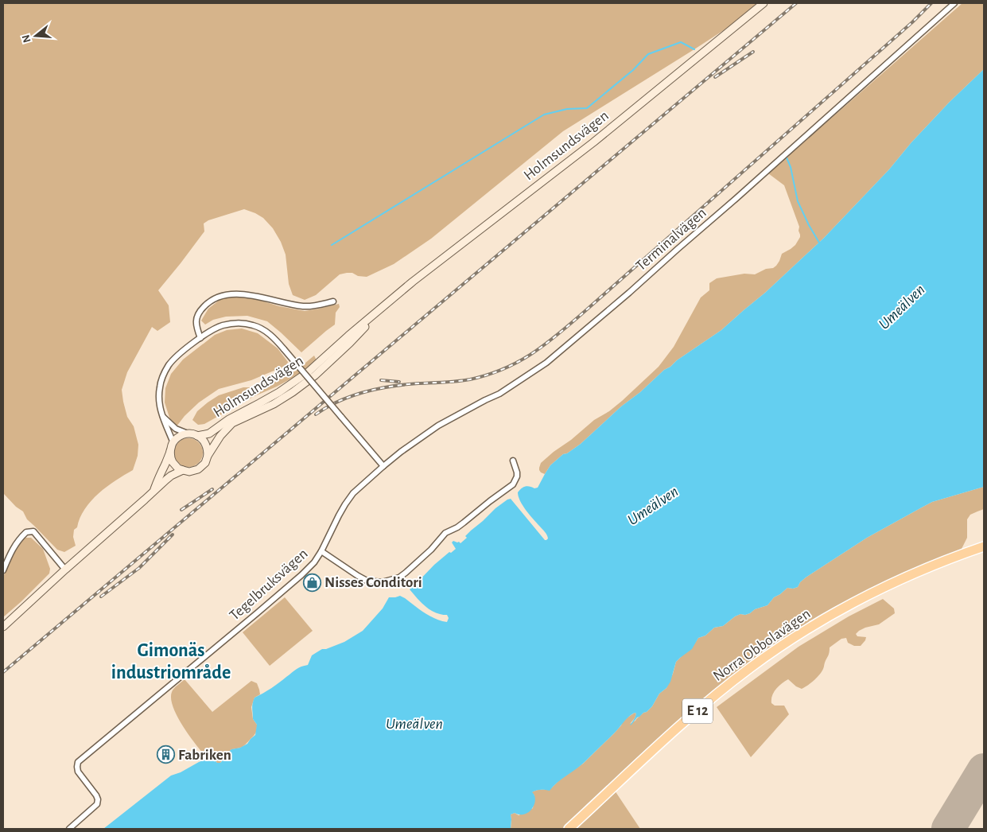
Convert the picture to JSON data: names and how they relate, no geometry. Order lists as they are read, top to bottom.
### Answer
{
  "streets": {
    "highway": ["Norra Obbolavägen", "E 12"],
    "main road": ["Holmsundsvägen"],
    "street": ["Terminalvägen", "Tegelbruksvägen"]
  },
  "crossings": [
    ["Terminalvägen", "Tegelbruksvägen"]
  ],
  "districts": ["Gimonäs industriområde"],
  "water": ["Umeälven"],
  "places": {
    "shop": ["Nisses Conditori"],
    "building": ["Fabriken"]
  },
  "north": "left"
}
